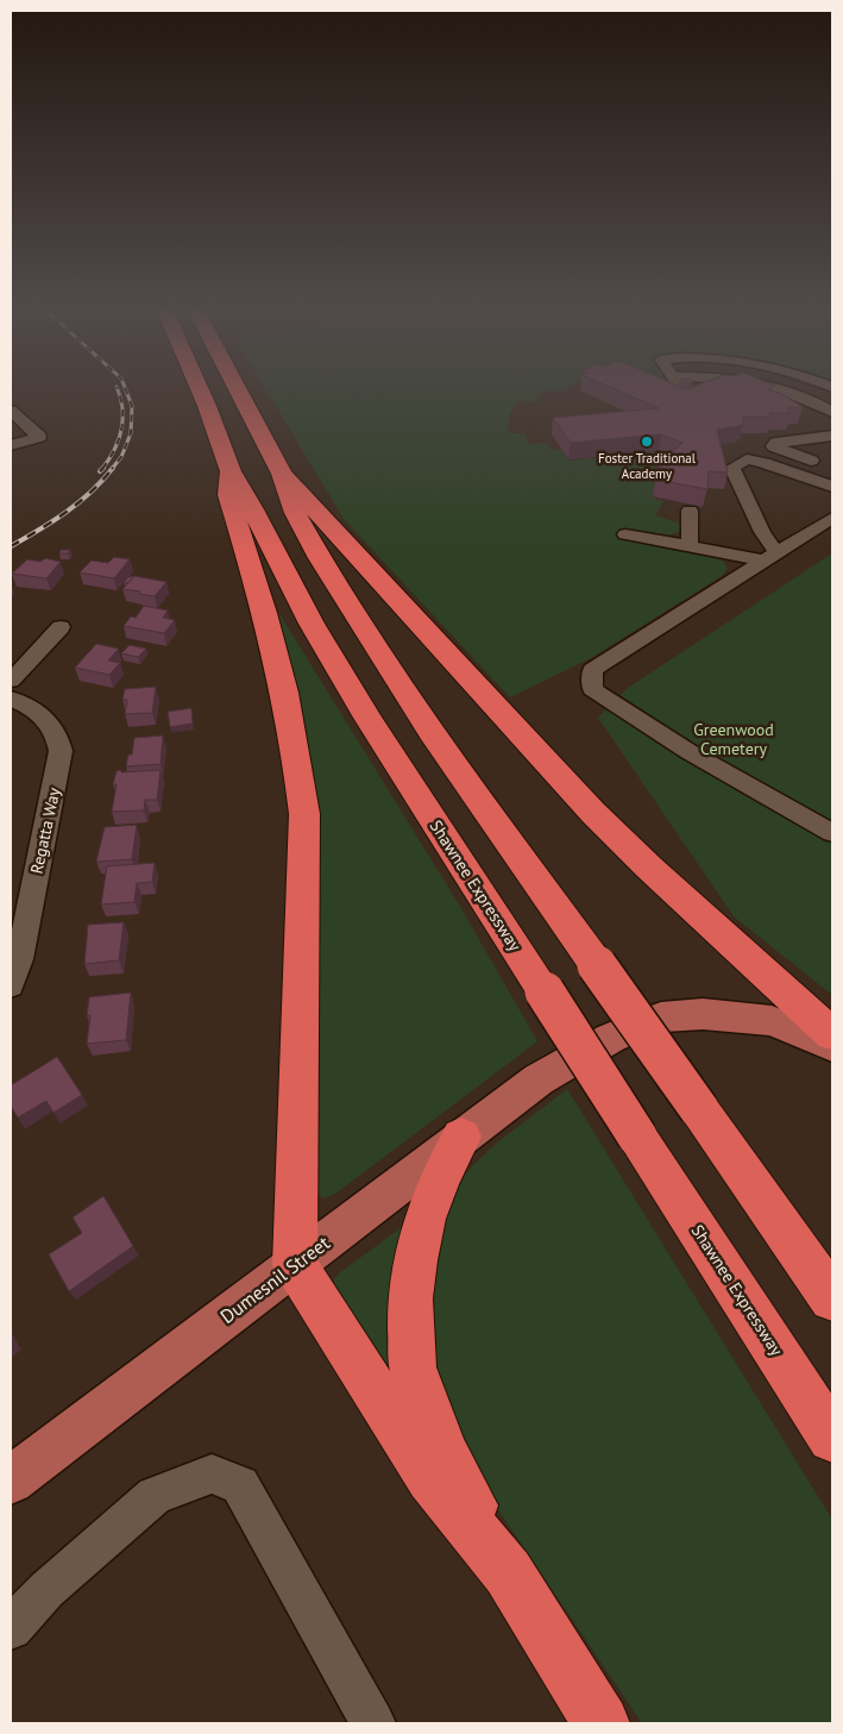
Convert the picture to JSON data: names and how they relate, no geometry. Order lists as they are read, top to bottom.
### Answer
{
  "streets": {
    "highway": ["Shawnee Expressway"],
    "main road": ["Dumesnil Street"],
    "street": ["Regatta Way"]
  },
  "parks": ["Greenwood Cemetery"],
  "places": ["Foster Traditional Academy"]
}
